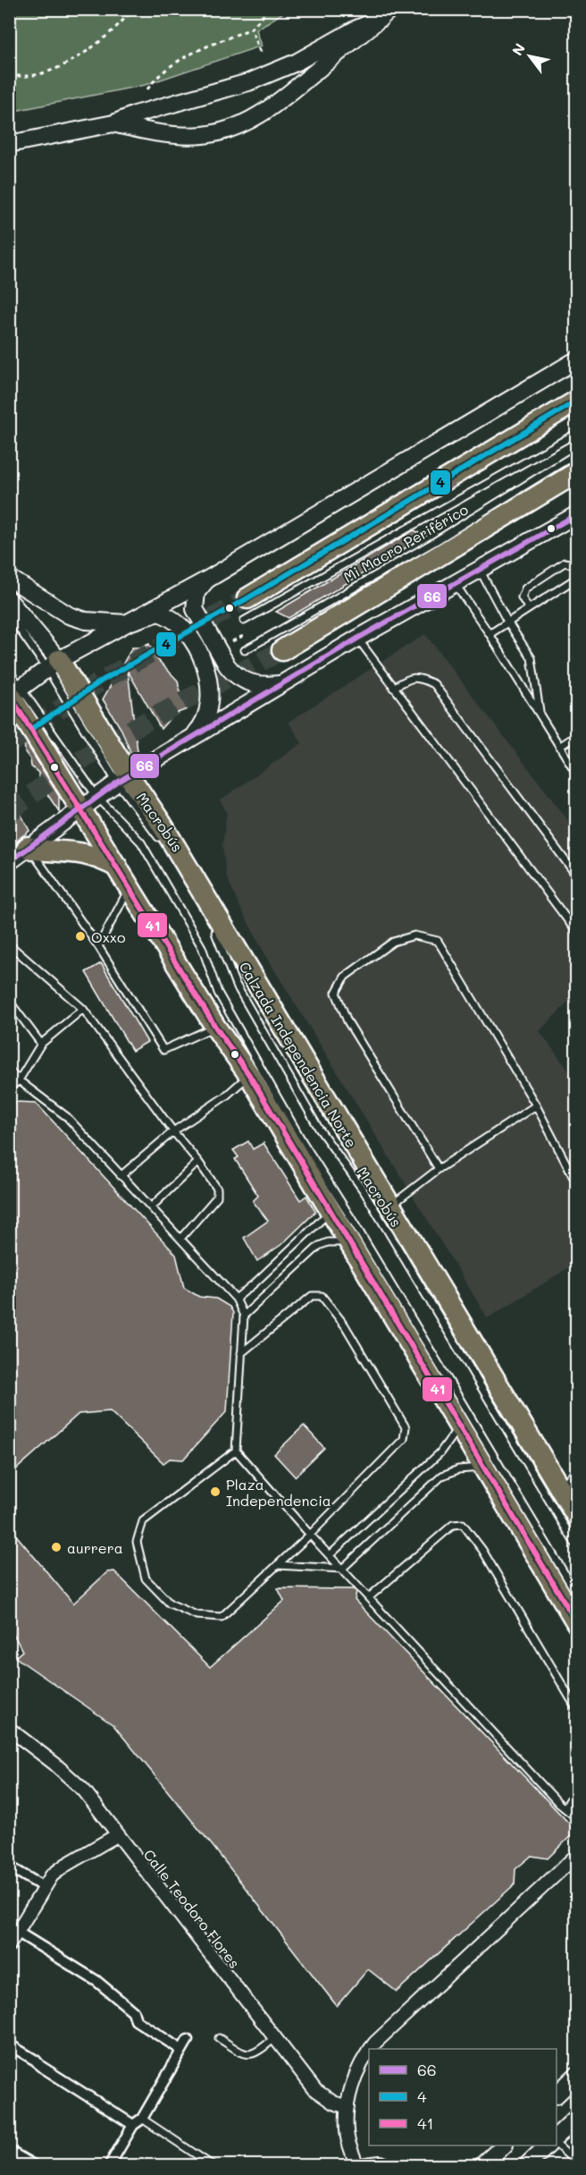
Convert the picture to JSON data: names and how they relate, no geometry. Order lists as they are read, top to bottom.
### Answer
{
  "streets": {
    "main road": ["Calzada Independencia Norte"],
    "street": ["Calle Teodoro Flores"],
    "lane": ["Mi Macro Periférico", "Macrobús"]
  },
  "crossings": [
    ["Macrobús", "Calzada Independencia Norte"]
  ],
  "places": ["Oxxo", "Plaza Independencia", "aurrera"],
  "lines": ["transit line 4", "transit line 66", "transit line 41"],
  "legend": ["66", "4", "41"],
  "north": "top left"
}
